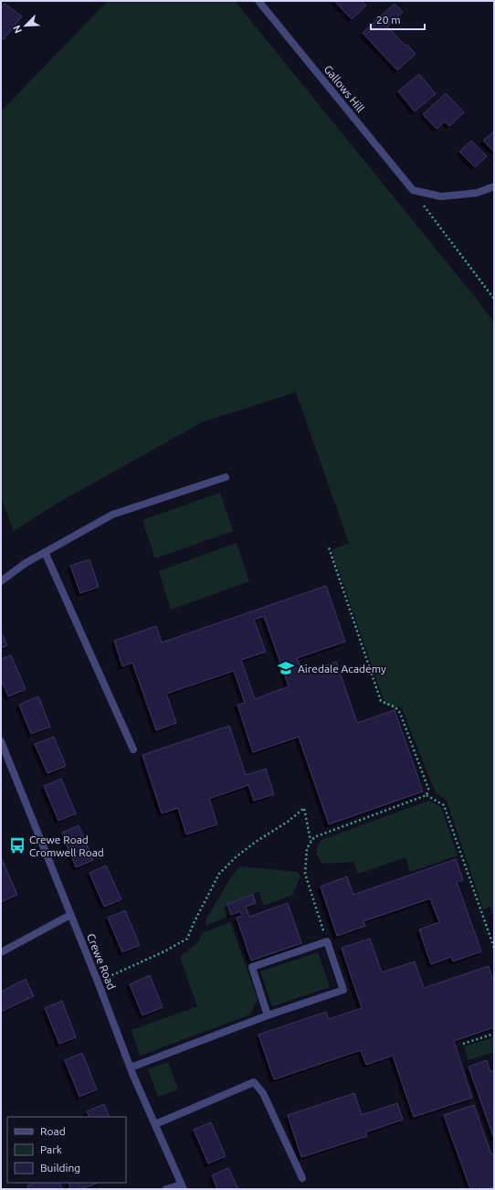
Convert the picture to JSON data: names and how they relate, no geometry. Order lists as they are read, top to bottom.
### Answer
{
  "streets": {
    "street": ["Gallows Hill", "Crewe Road"]
  },
  "places": {
    "school or university": ["Airedale Academy"],
    "bus stop": ["Crewe Road Cromwell Road"]
  },
  "legend": ["Road", "Park", "Building"],
  "scale_bar": "20 m",
  "north": "bottom left"
}
